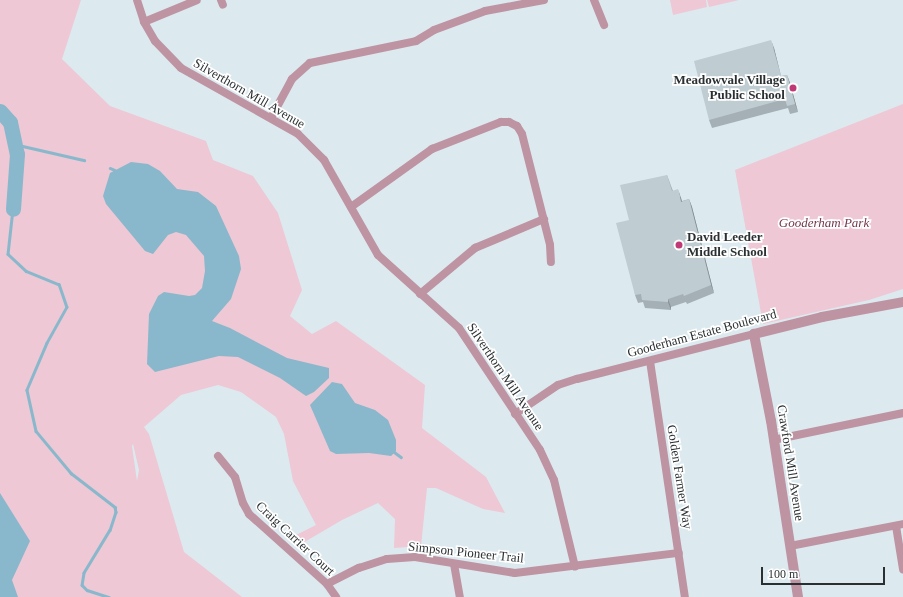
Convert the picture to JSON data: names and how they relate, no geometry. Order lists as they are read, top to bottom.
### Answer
{
  "streets": {
    "street": [
      "Silverthorn Mill Avenue",
      "Gooderham Estate Boulevard",
      "Crawford Mill Avenue",
      "Golden Farmer Way",
      "Craig Carrier Court",
      "Simpson Pioneer Trail"
    ]
  },
  "crossings": [
    ["Silverthorn Mill Avenue", "Gooderham Estate Boulevard"],
    ["Silverthorn Mill Avenue", "Simpson Pioneer Trail"],
    ["Gooderham Estate Boulevard", "Crawford Mill Avenue"],
    ["Gooderham Estate Boulevard", "Golden Farmer Way"],
    ["Golden Farmer Way", "Simpson Pioneer Trail"],
    ["Craig Carrier Court", "Simpson Pioneer Trail"]
  ],
  "parks": ["Gooderham Park"],
  "places": ["Meadowvale Village Public School", "David Leeder Middle School"],
  "scale_bar": "100 m"
}
